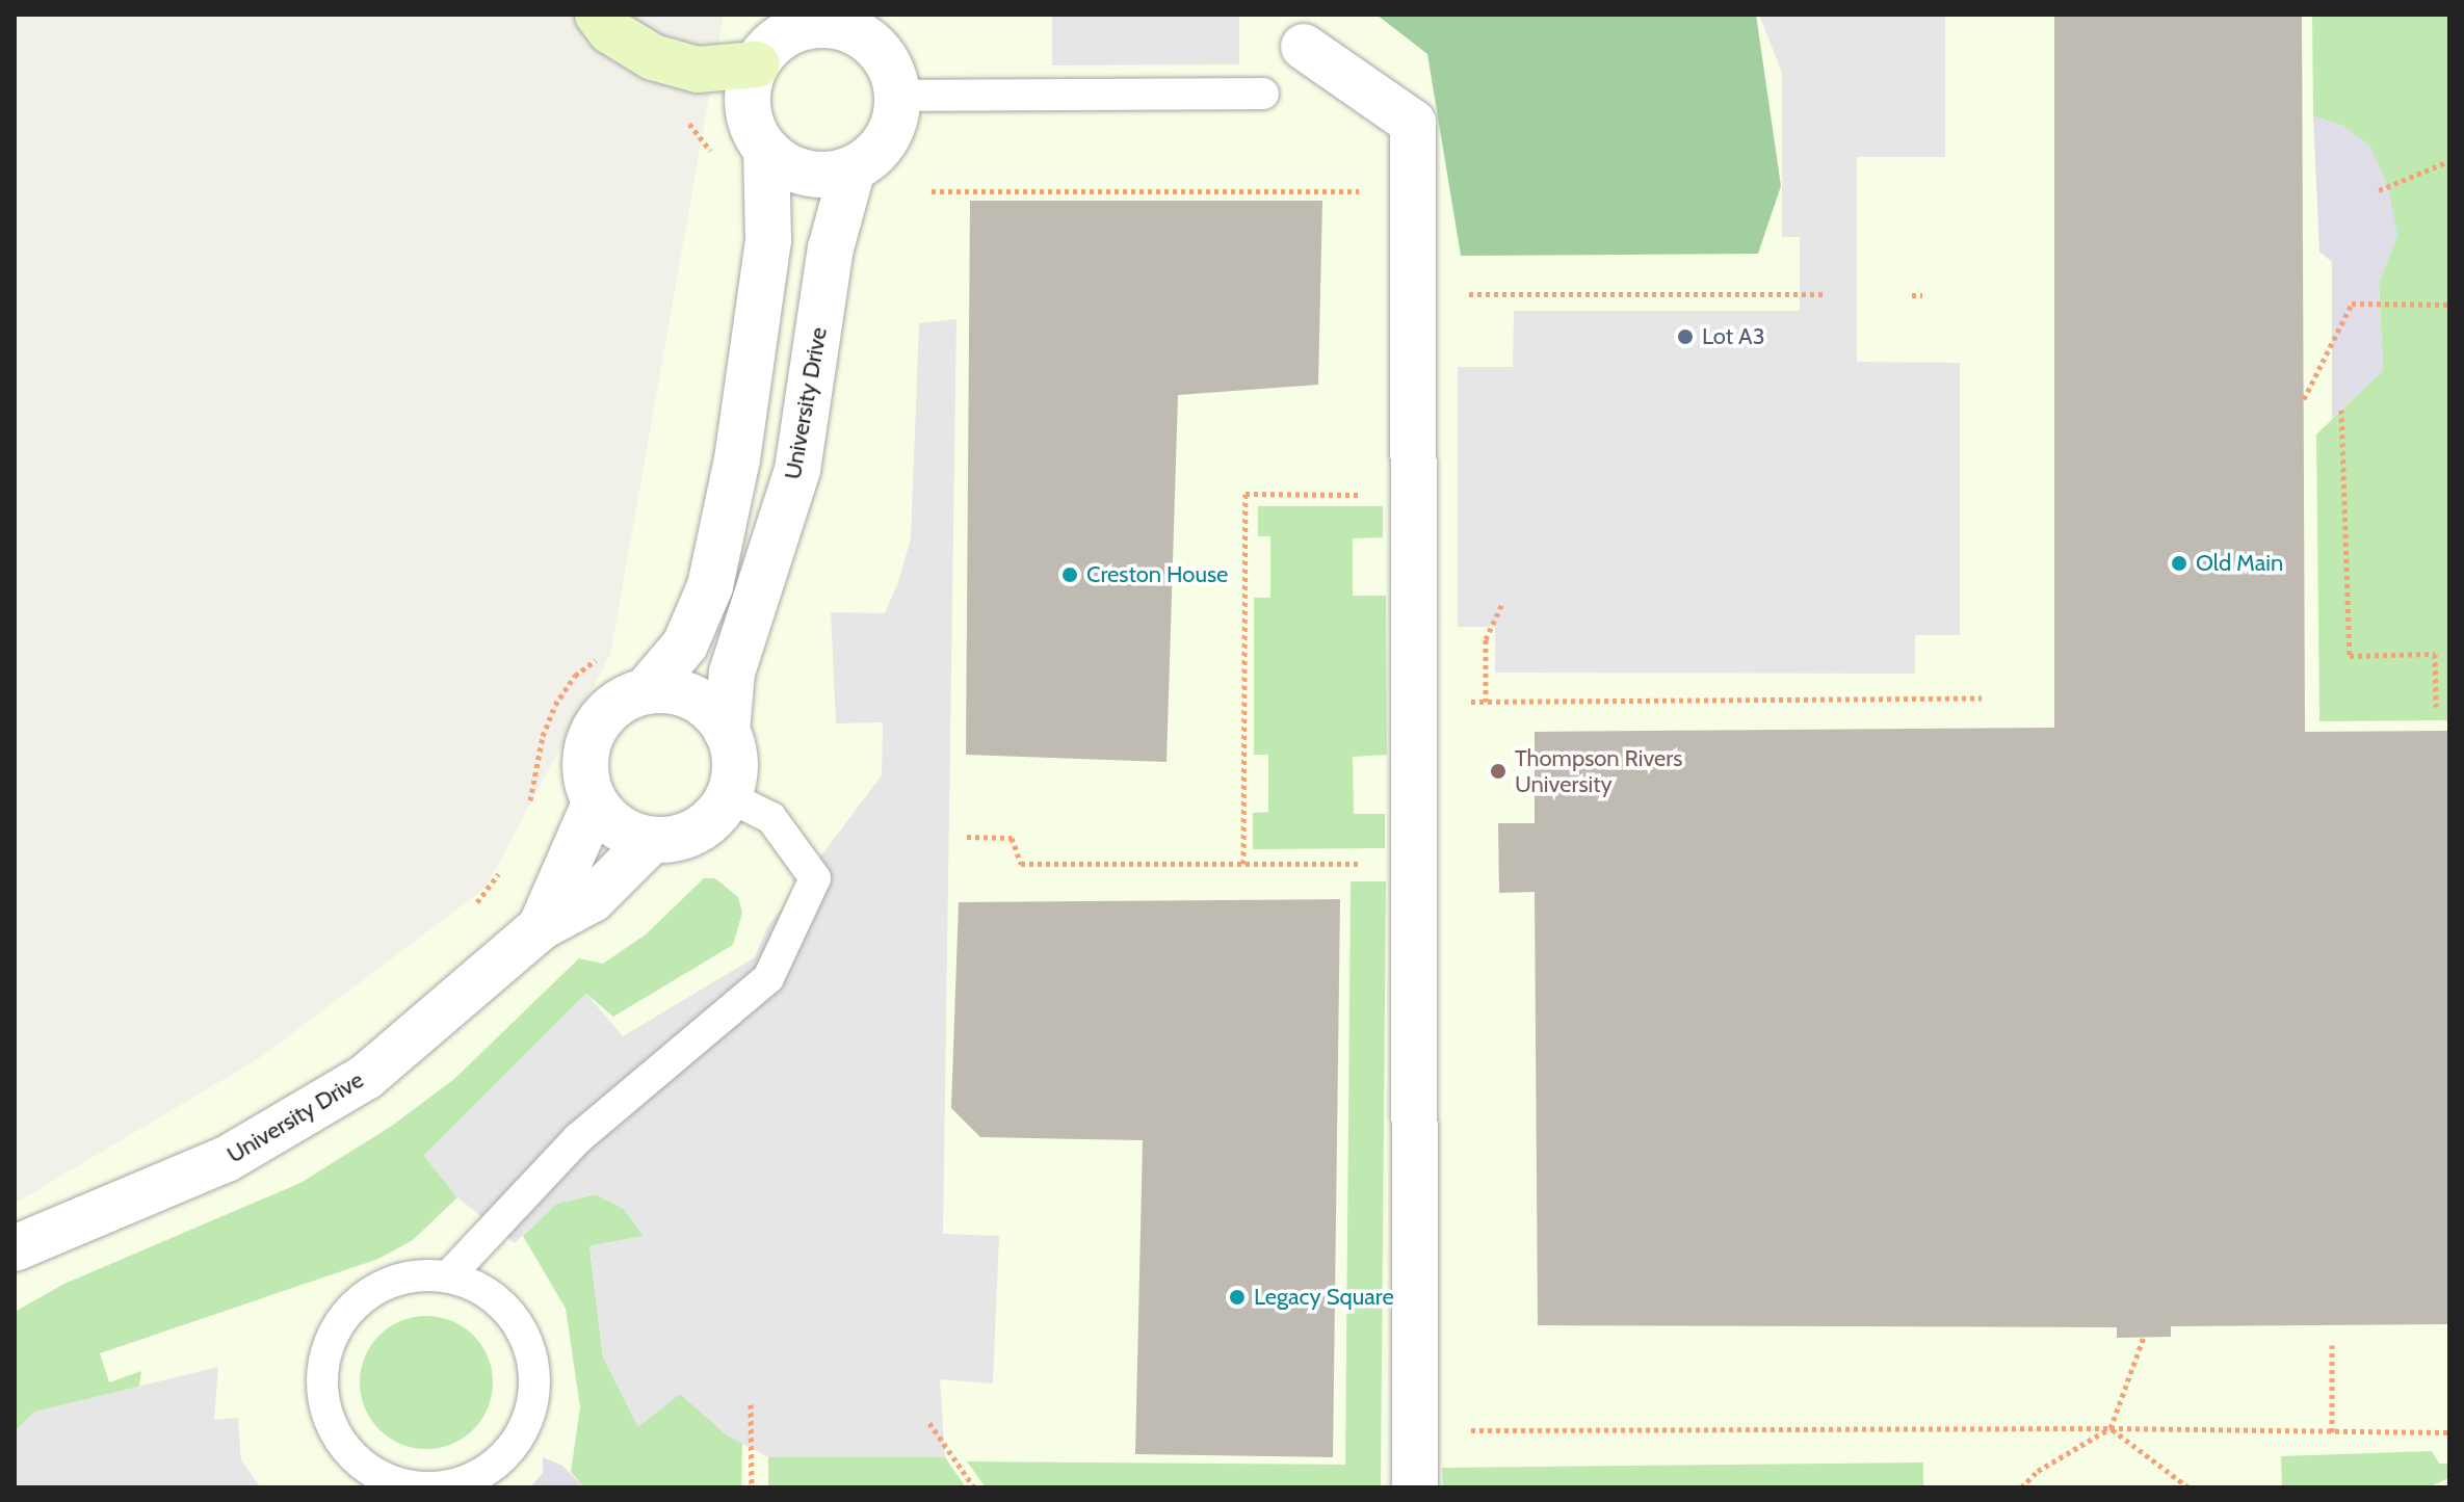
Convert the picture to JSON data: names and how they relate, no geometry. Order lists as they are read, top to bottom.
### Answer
{
  "streets": {
    "street": ["University Drive"]
  },
  "places": [
    "Lot A3",
    "Old Main",
    "Creston House",
    "Thompson Rivers University",
    "Legacy Square"
  ]
}
